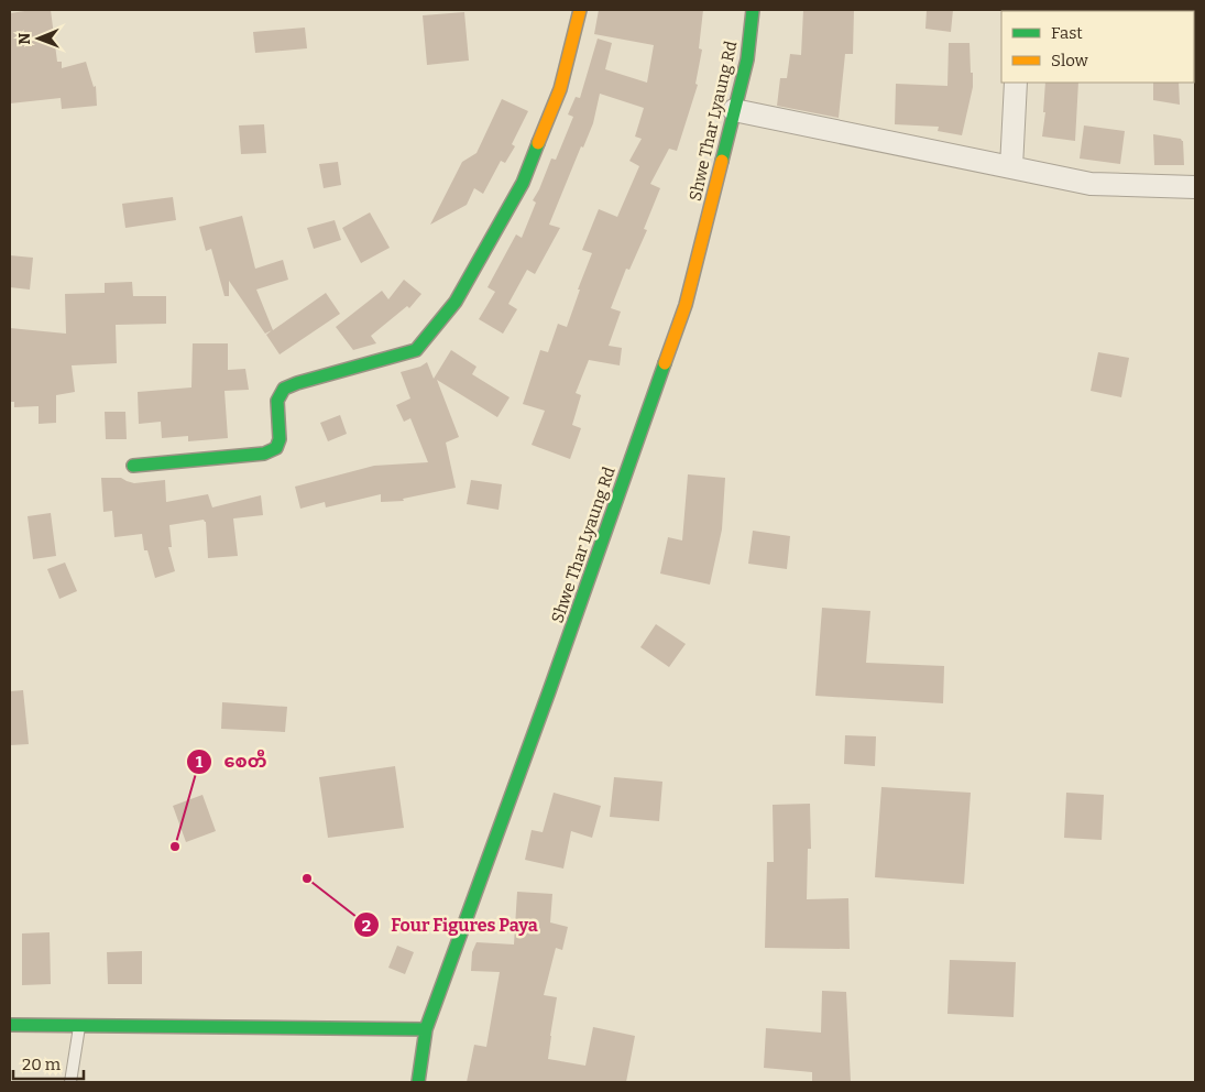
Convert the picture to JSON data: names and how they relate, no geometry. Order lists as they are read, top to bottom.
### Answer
{
  "streets": {
    "street": ["Shwe Thar Lyaung Rd"]
  },
  "places": ["စေတီ", "Four Figures Paya"],
  "legend": ["Fast", "Slow"],
  "scale_bar": "20 m",
  "north": "left"
}
